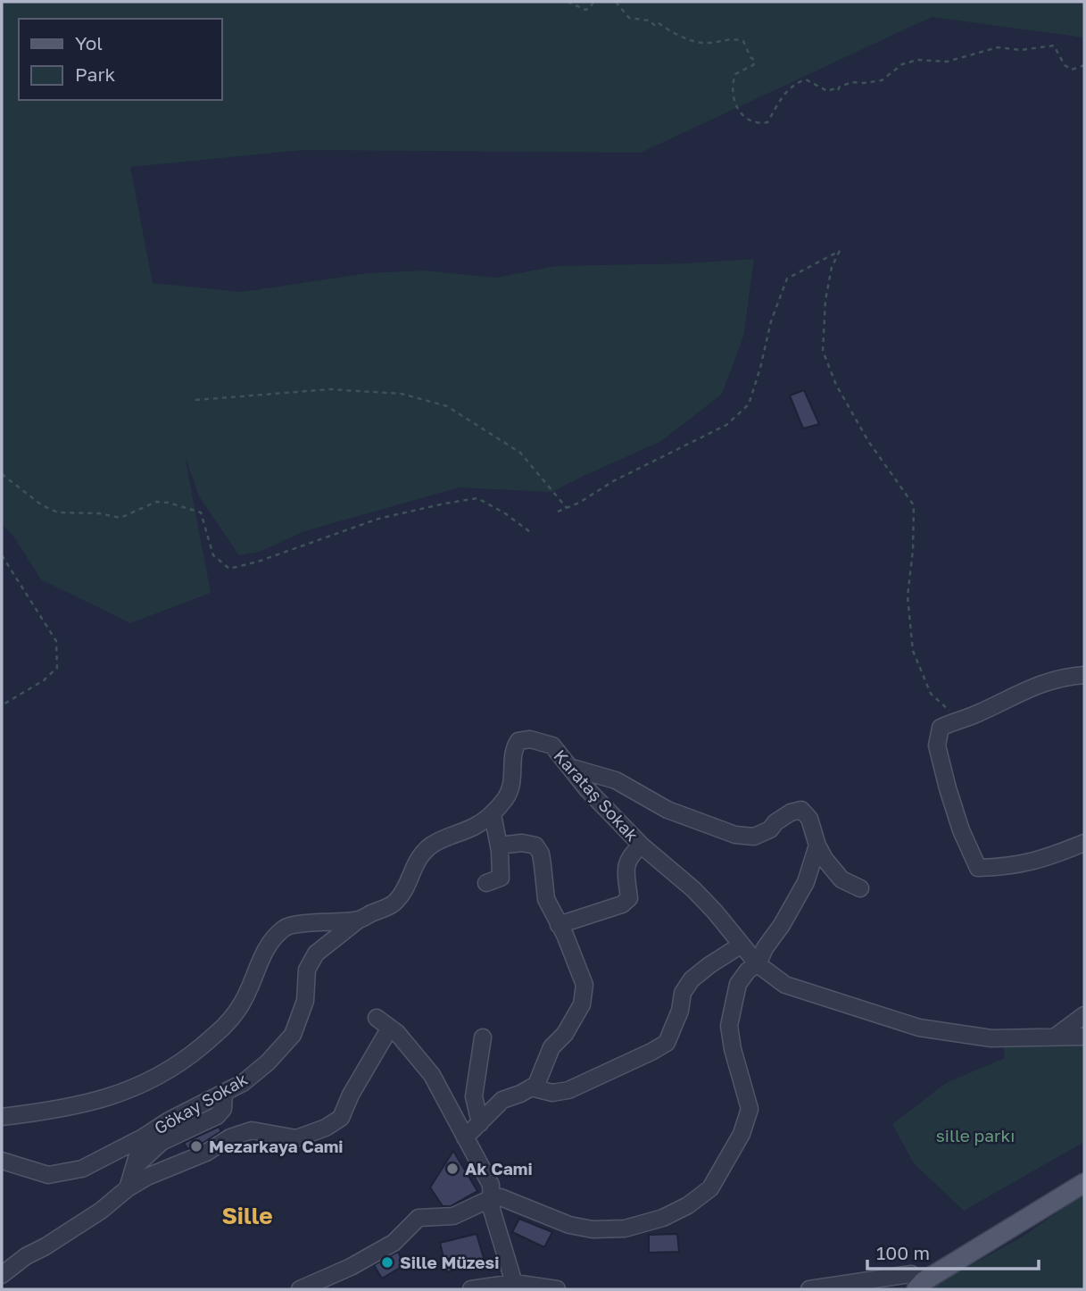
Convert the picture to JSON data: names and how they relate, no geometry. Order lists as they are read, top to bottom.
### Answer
{
  "streets": {
    "street": ["Karataş Sokak", "Gökay Sokak"]
  },
  "crossings": [
    ["Karataş Sokak", "Gökay Sokak"]
  ],
  "districts": ["Sille"],
  "parks": ["sille parkı"],
  "places": ["Mezarkaya Cami", "Ak Cami", "Sille Müzesi"],
  "legend": ["Yol", "Park"],
  "scale_bar": "100 m"
}
